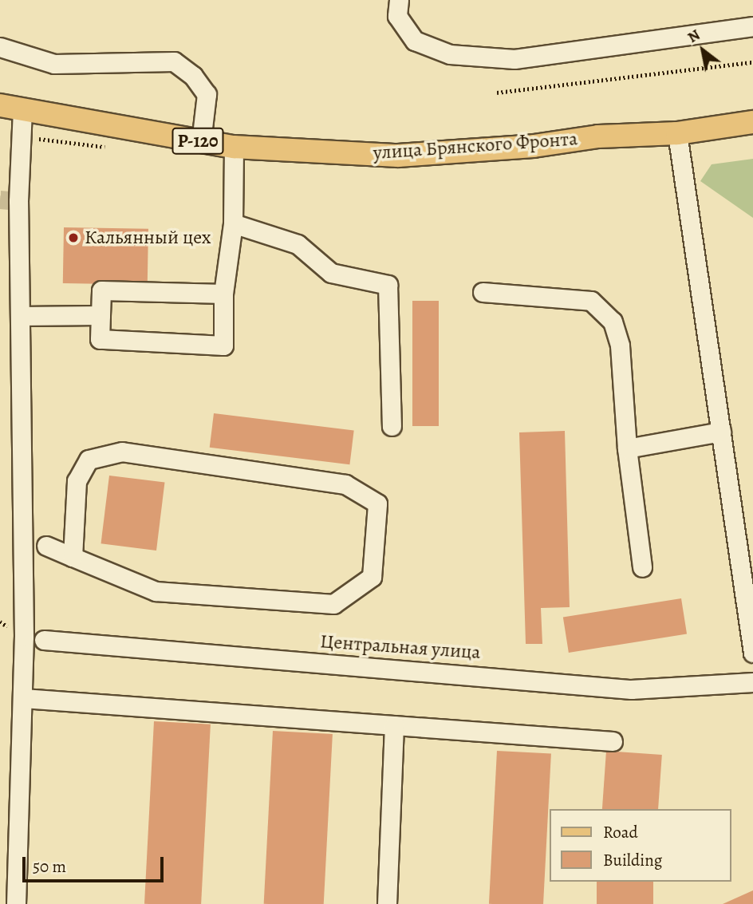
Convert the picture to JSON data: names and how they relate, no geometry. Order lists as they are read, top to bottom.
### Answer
{
  "streets": {
    "main road": ["Р-120", "улица Брянского Фронта"],
    "street": ["Центральная улица"]
  },
  "places": ["Кальянный цех"],
  "legend": ["Road", "Building"],
  "scale_bar": "50 m",
  "north": "top left"
}
